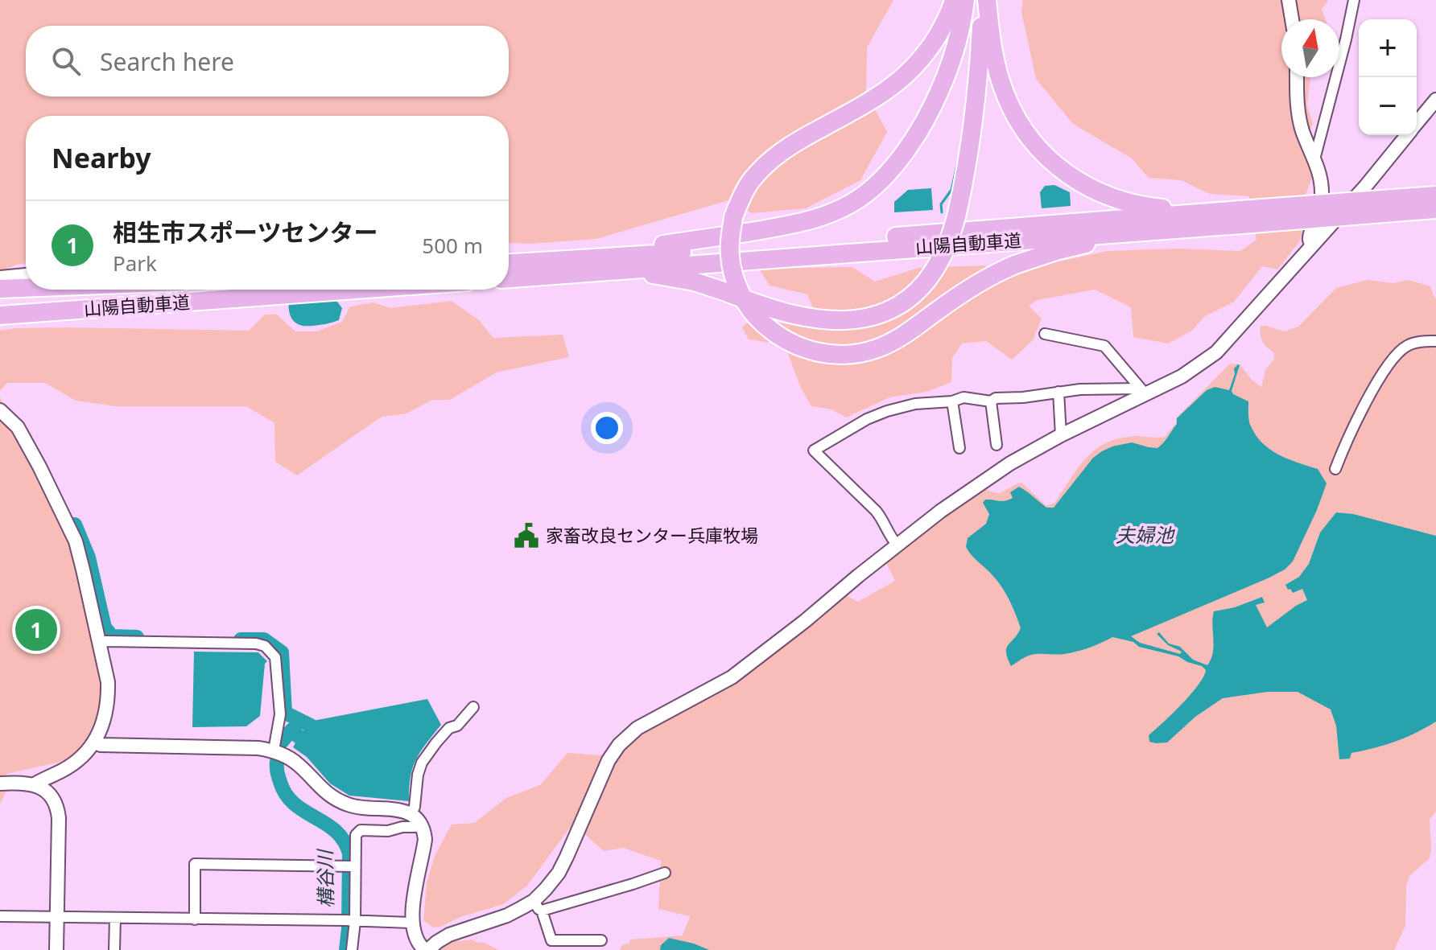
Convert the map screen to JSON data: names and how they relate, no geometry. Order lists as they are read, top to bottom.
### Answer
{
  "streets": {
    "highway": ["山陽自動車道"]
  },
  "water": ["夫婦池", "構谷川"],
  "places": {
    "public building": ["家畜改良センター兵庫牧場"]
  },
  "north": "top",
  "page": {
    "map_buttons": ["+", "−"],
    "search": "Search here",
    "heading": "Nearby",
    "list": [
      {
        "mark": "1",
        "name": "相生市スポーツセンター",
        "note": "Park",
        "value": "500 m"
      }
    ],
    "pins": "1"
  }
}
